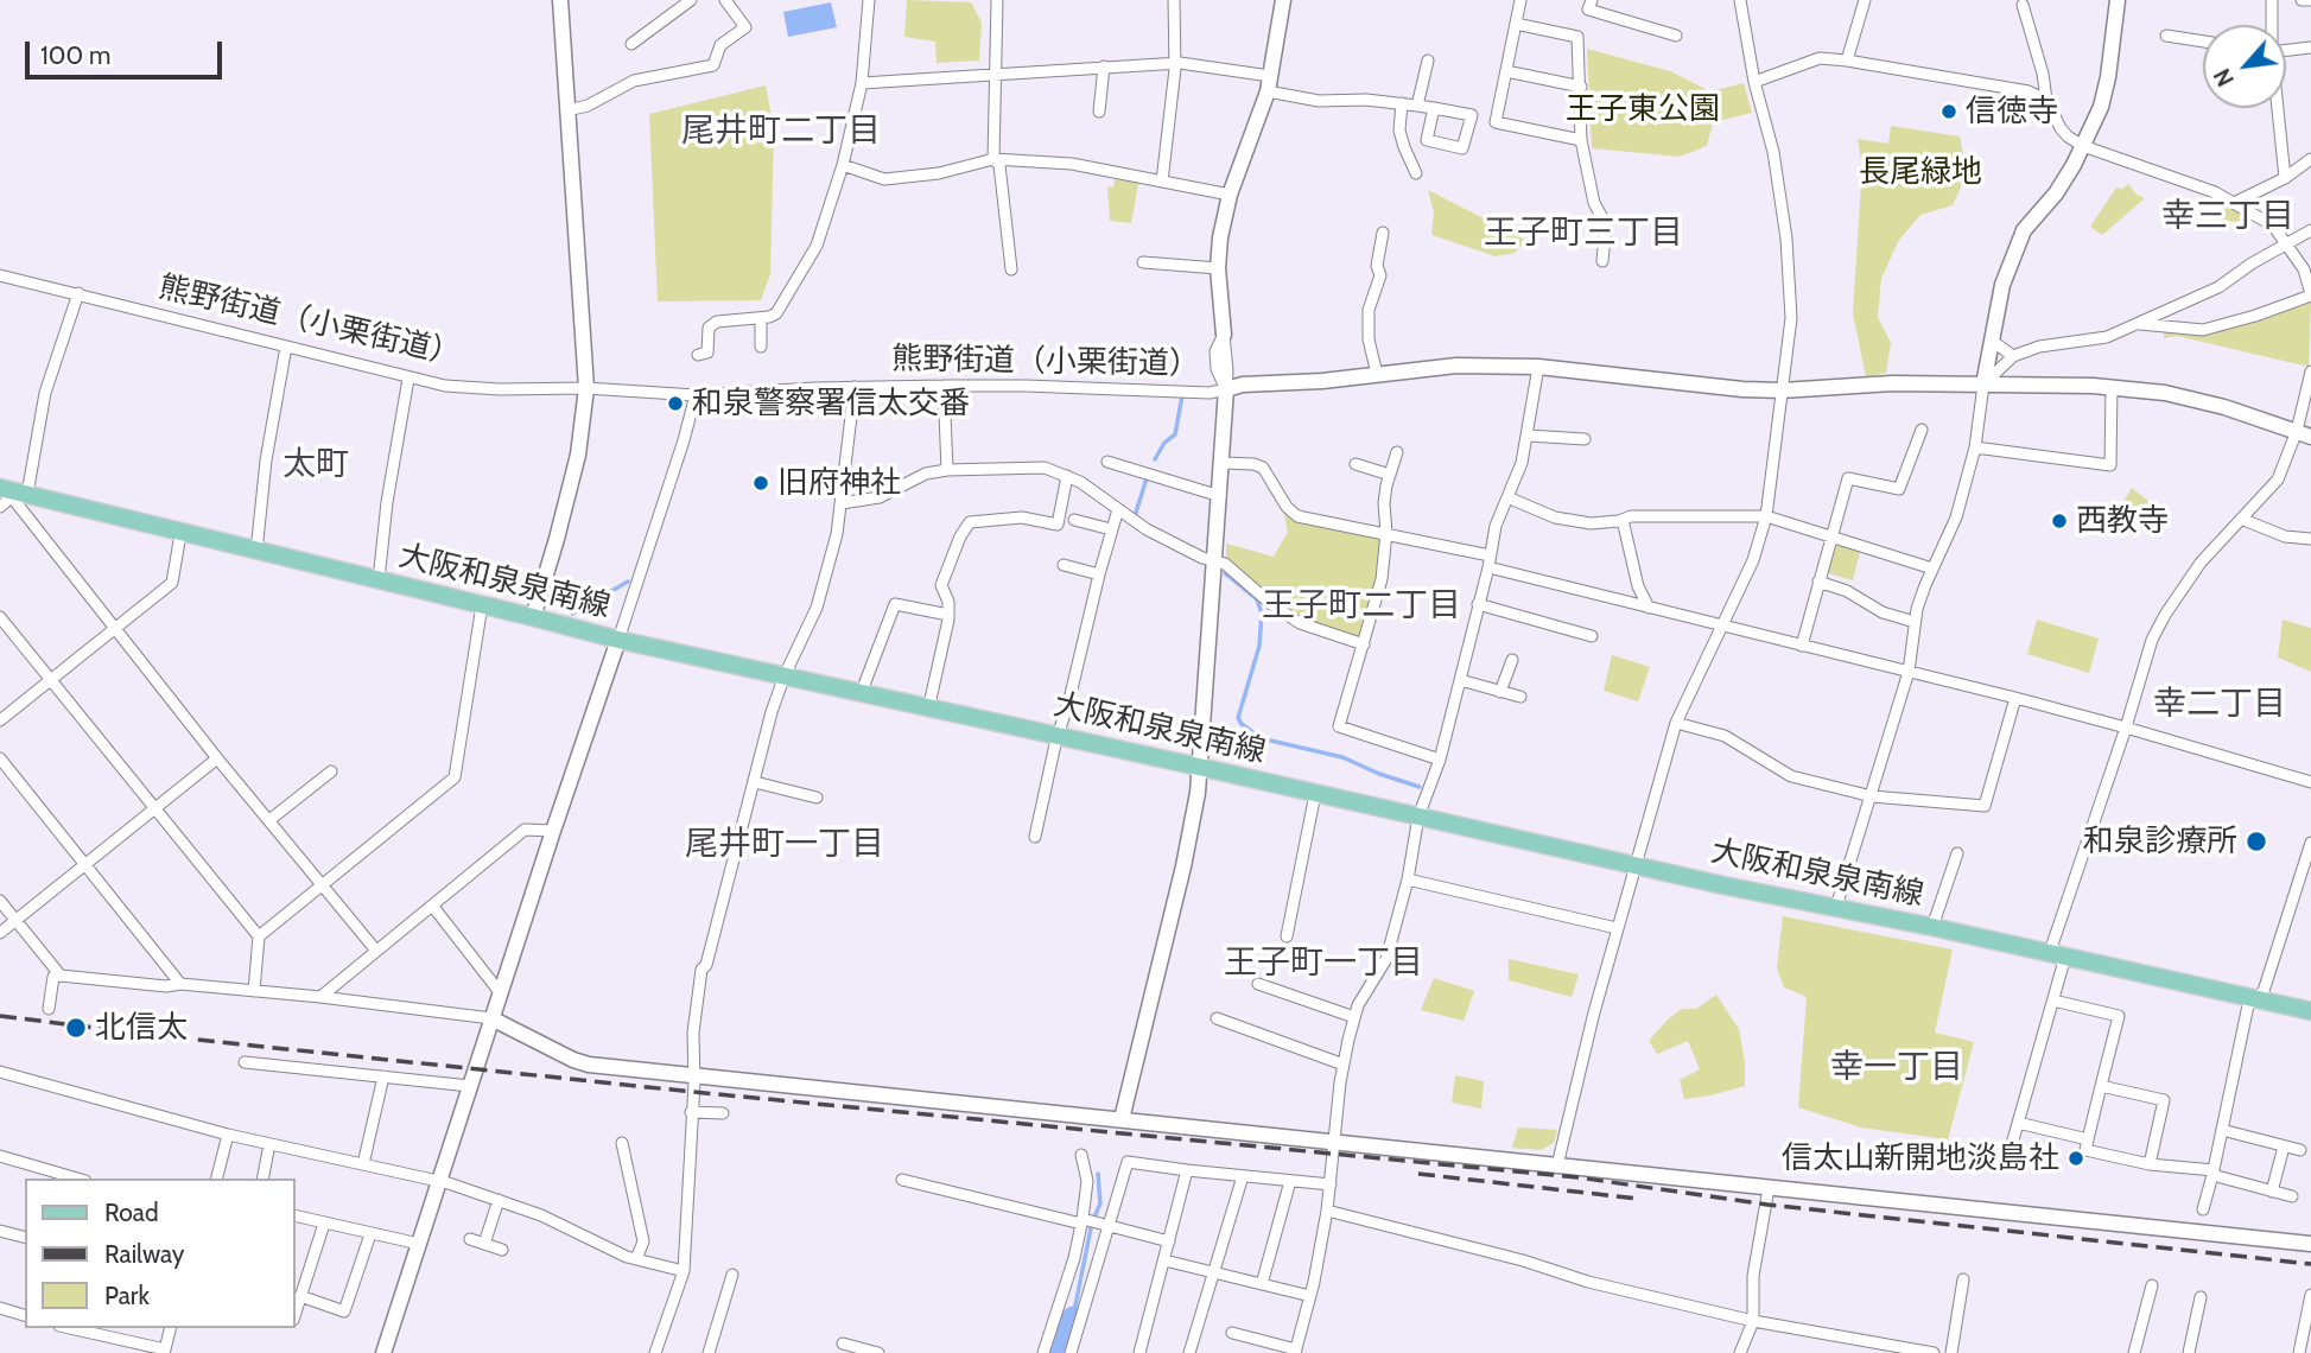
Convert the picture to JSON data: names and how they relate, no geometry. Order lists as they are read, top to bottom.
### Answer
{
  "streets": {
    "main road": ["大阪和泉泉南線"],
    "street": ["熊野街道（小栗街道）"]
  },
  "districts": [
    "尾井町二丁目",
    "幸三丁目",
    "王子町三丁目",
    "太町",
    "王子町二丁目",
    "幸二丁目",
    "尾井町一丁目",
    "王子町一丁目",
    "幸一丁目"
  ],
  "parks": ["王子東公園", "長尾緑地"],
  "places": [
    "信徳寺",
    "和泉警察署信太交番",
    "旧府神社",
    "西教寺",
    "和泉診療所",
    "北信太",
    "信太山新開地淡島社"
  ],
  "legend": ["Road", "Railway", "Park"],
  "scale_bar": "100 m",
  "north": "bottom left"
}
